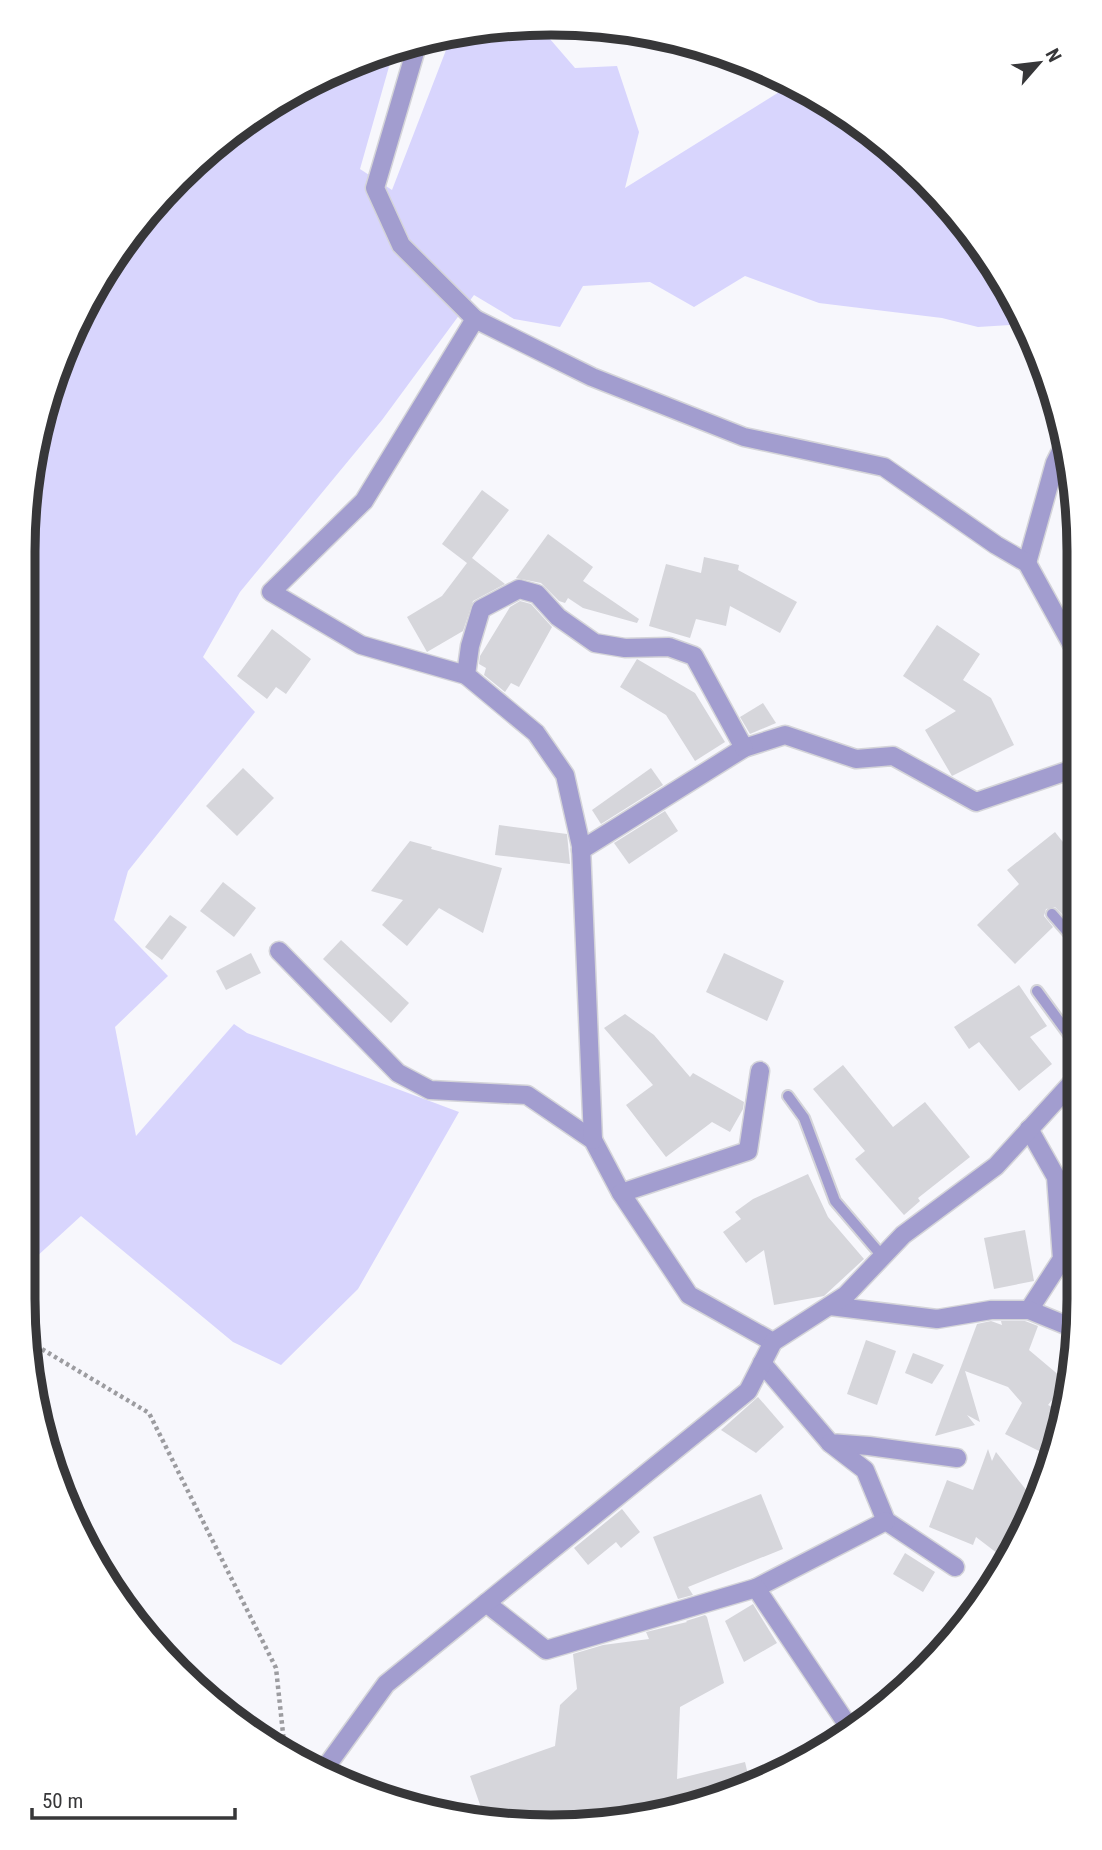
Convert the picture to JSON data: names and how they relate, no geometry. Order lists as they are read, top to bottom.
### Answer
{
  "scale_bar": "50 m",
  "north": "top right"
}
